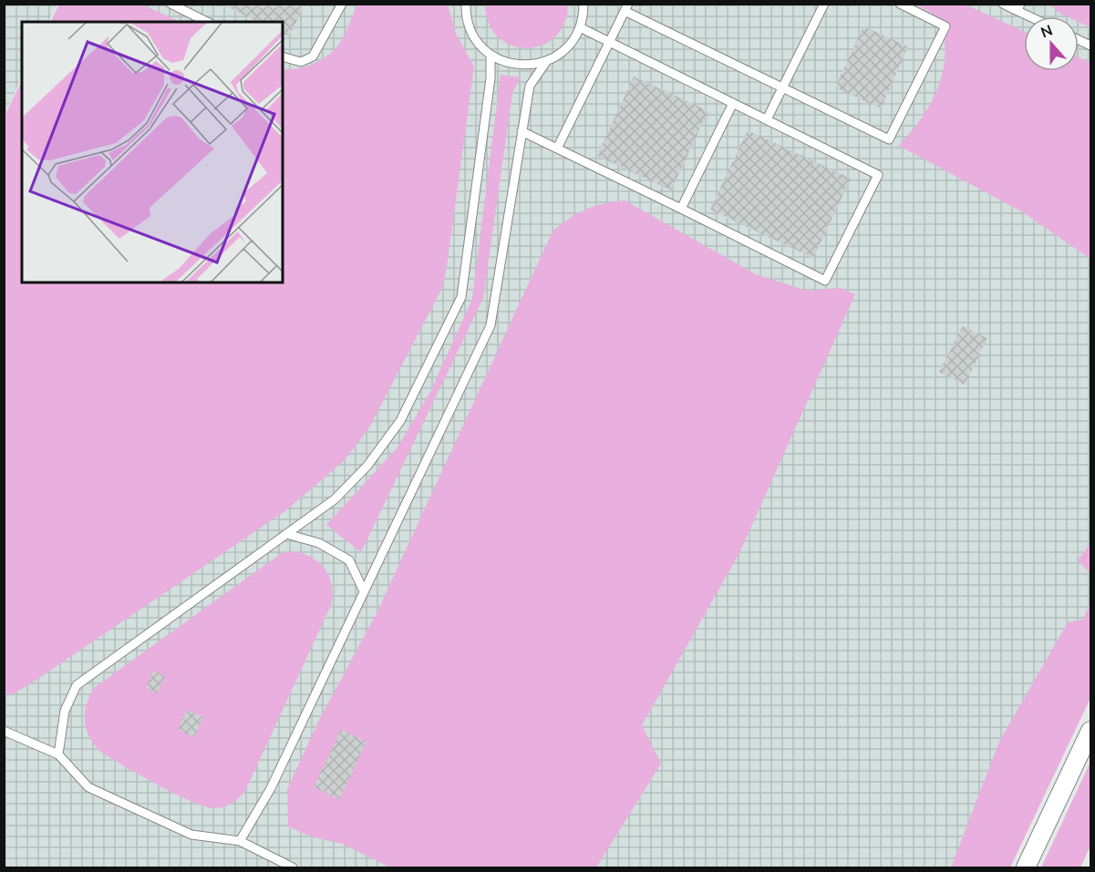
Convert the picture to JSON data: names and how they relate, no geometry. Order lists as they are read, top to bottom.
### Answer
{
  "north": "top"
}
